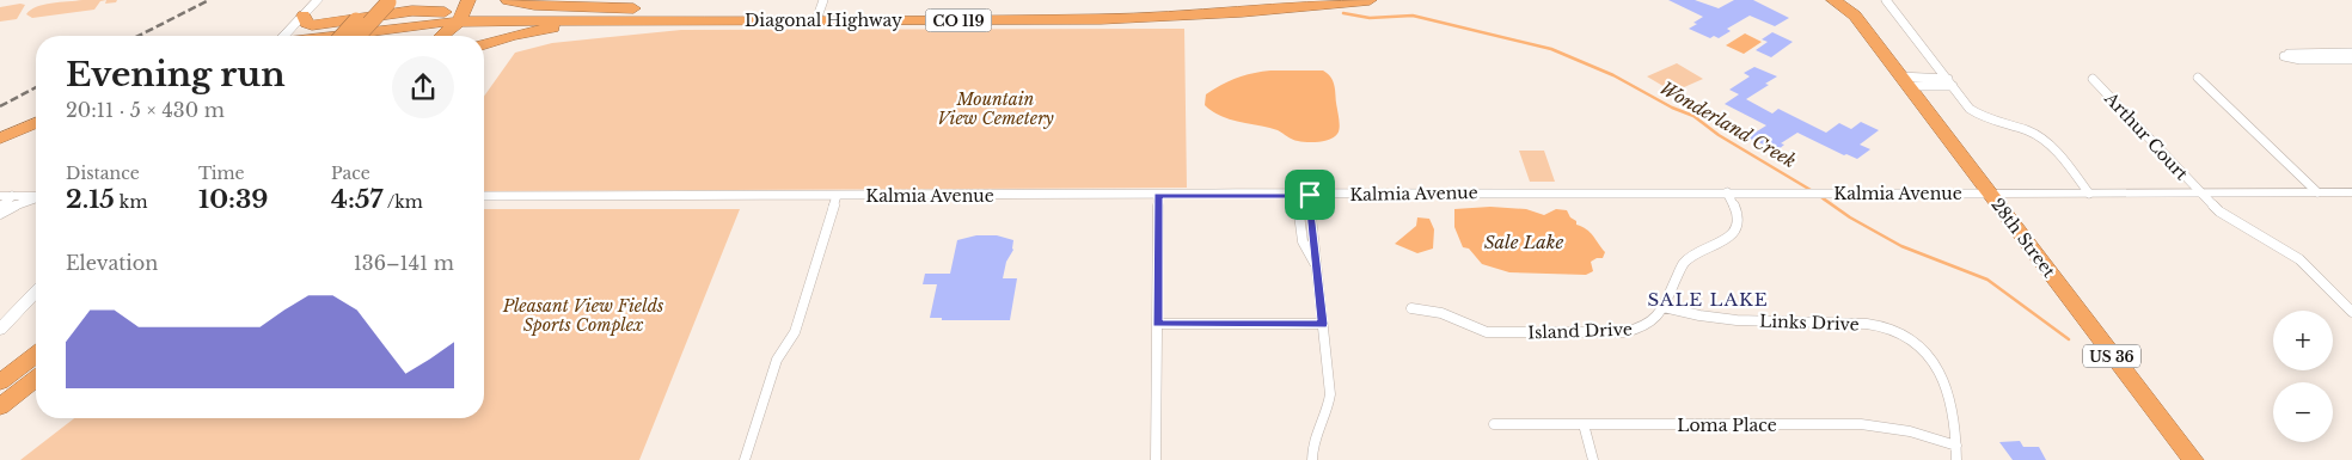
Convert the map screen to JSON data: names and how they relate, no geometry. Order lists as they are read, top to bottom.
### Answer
{
  "streets": {
    "highway": [
      "Diagonal Highway",
      "CO 119",
      "28th Street",
      "US 36"
    ],
    "street": [
      "Arthur Court",
      "Kalmia Avenue",
      "Links Drive",
      "Island Drive",
      "Loma Place"
    ]
  },
  "crossings": [
    ["Diagonal Highway", "CO 119"],
    ["Arthur Court", "Kalmia Avenue"],
    ["Kalmia Avenue", "28th Street"],
    ["Kalmia Avenue", "Island Drive"],
    ["Links Drive", "Island Drive"],
    ["Links Drive", "Loma Place"]
  ],
  "districts": ["SALE LAKE"],
  "water": ["Wonderland Creek", "Sale Lake"],
  "parks": ["Mountain View Cemetery", "Pleasant View Fields Sports Complex"],
  "page": {
    "heading": ["Evening run", "20:11 · 5 × 430 m"],
    "stats": [
      ["Distance", "2.15 km"],
      ["Time", "10:39"],
      ["Pace", "4:57 /km"]
    ],
    "chart": ["Elevation", "136–141 m"],
    "map_buttons": ["+", "−"]
  }
}
